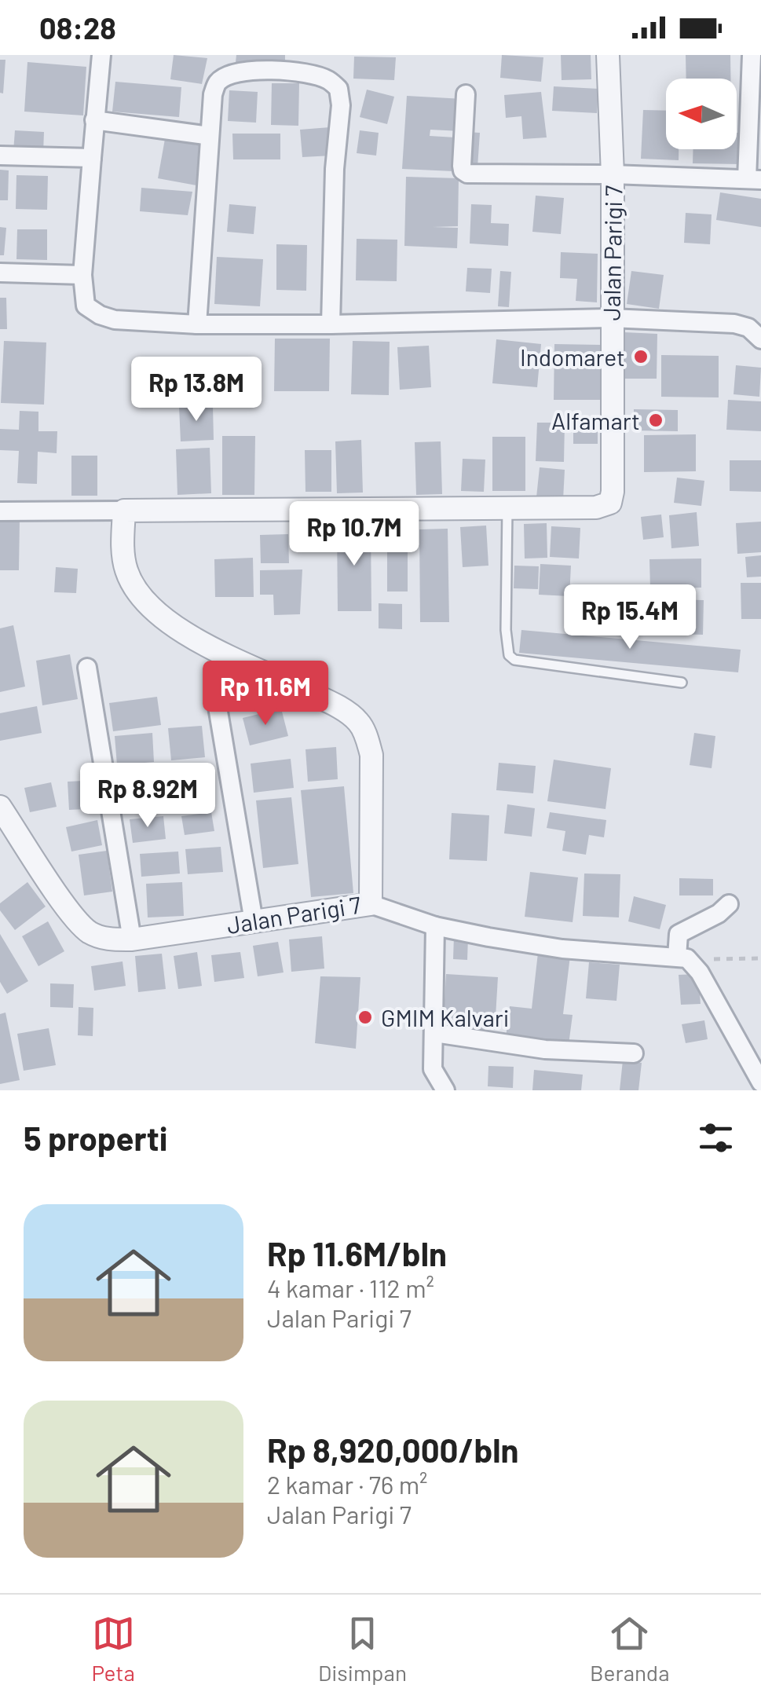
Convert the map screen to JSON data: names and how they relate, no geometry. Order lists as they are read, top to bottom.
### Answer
{
  "streets": {
    "street": ["Jalan Parigi 7"]
  },
  "places": ["Indomaret", "Alfamart", "GMIM Kalvari"],
  "north": "left",
  "page": {
    "status": "08:28",
    "price": [
      "Rp 13.8M",
      "Rp 10.7M",
      "Rp 15.4M",
      "Rp 11.6M",
      "Rp 8.92M"
    ],
    "heading": "5 properti",
    "list": [
      {
        "name": "Rp 11.6M/bln",
        "note": "4 kamar · 112 m² · Jalan Parigi 7"
      },
      {
        "name": "Rp 8,920,000/bln",
        "note": "2 kamar · 76 m² · Jalan Parigi 7"
      }
    ],
    "tabs": ["Peta", "Disimpan", "Beranda"]
  }
}
